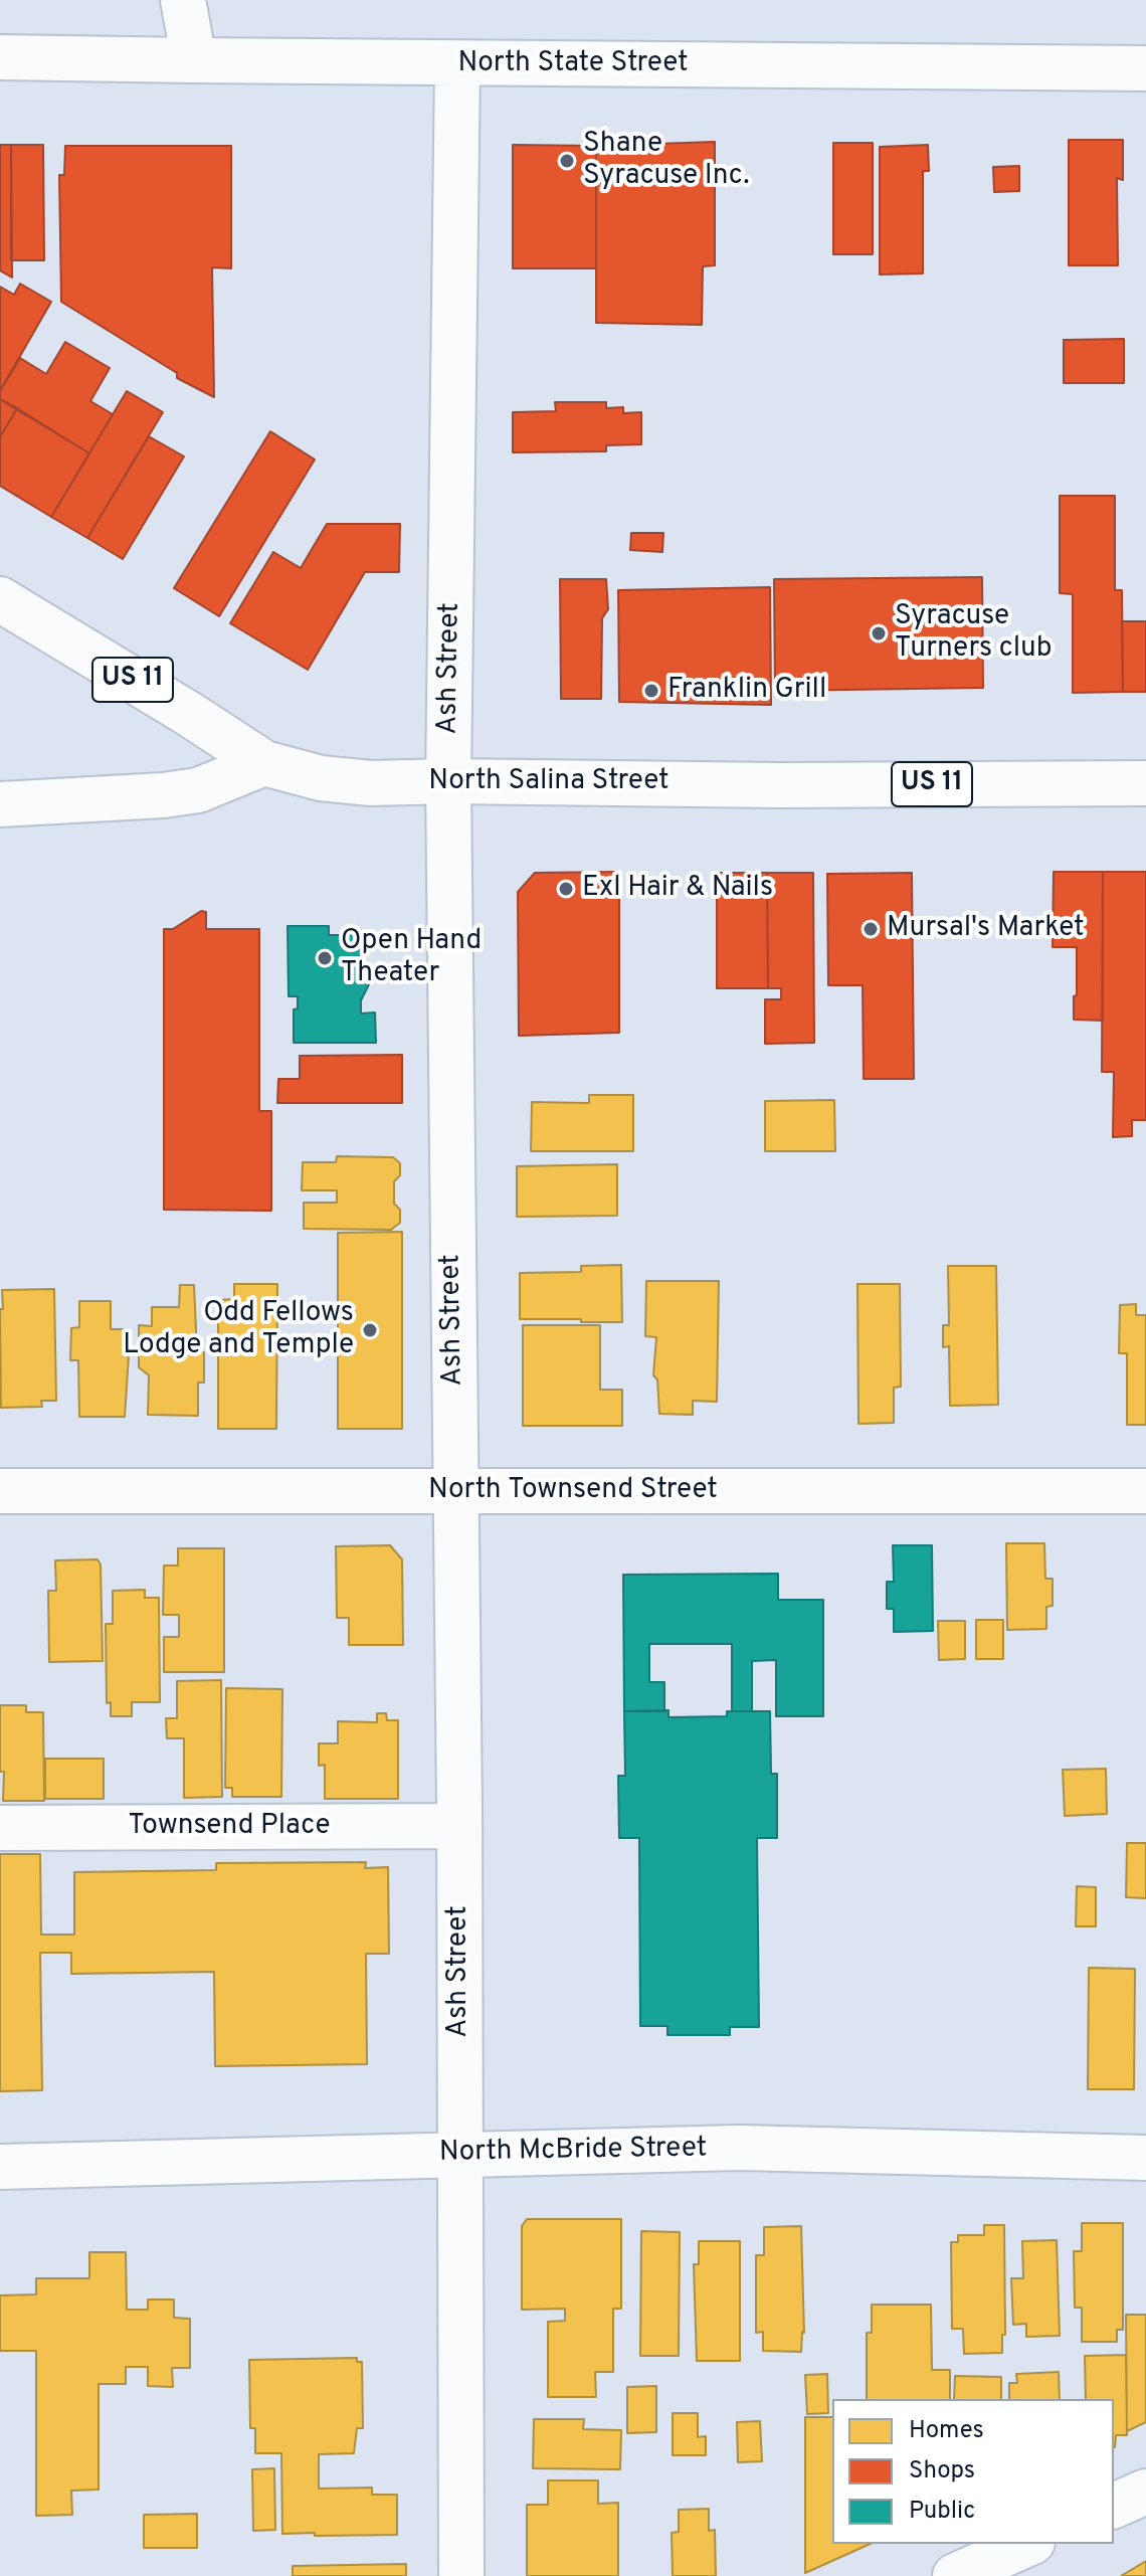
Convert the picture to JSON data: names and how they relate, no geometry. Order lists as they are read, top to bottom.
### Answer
{
  "streets": {
    "main road": [
      "North State Street",
      "Ash Street",
      "US 11",
      "North Salina Street",
      "North Townsend Street",
      "Townsend Place",
      "North McBride Street"
    ]
  },
  "crossings": [
    ["North State Street", "Ash Street"],
    ["Ash Street", "North Salina Street"],
    ["Ash Street", "North Townsend Street"],
    ["Ash Street", "Townsend Place"],
    ["Ash Street", "North McBride Street"]
  ],
  "places": [
    "Shane Syracuse Inc.",
    "Syracuse Turners club",
    "Franklin Grill",
    "Exl Hair & Nails",
    "Mursal's Market",
    "Open Hand Theater",
    "Odd Fellows Lodge and Temple"
  ],
  "legend": ["Homes", "Shops", "Public"]
}
